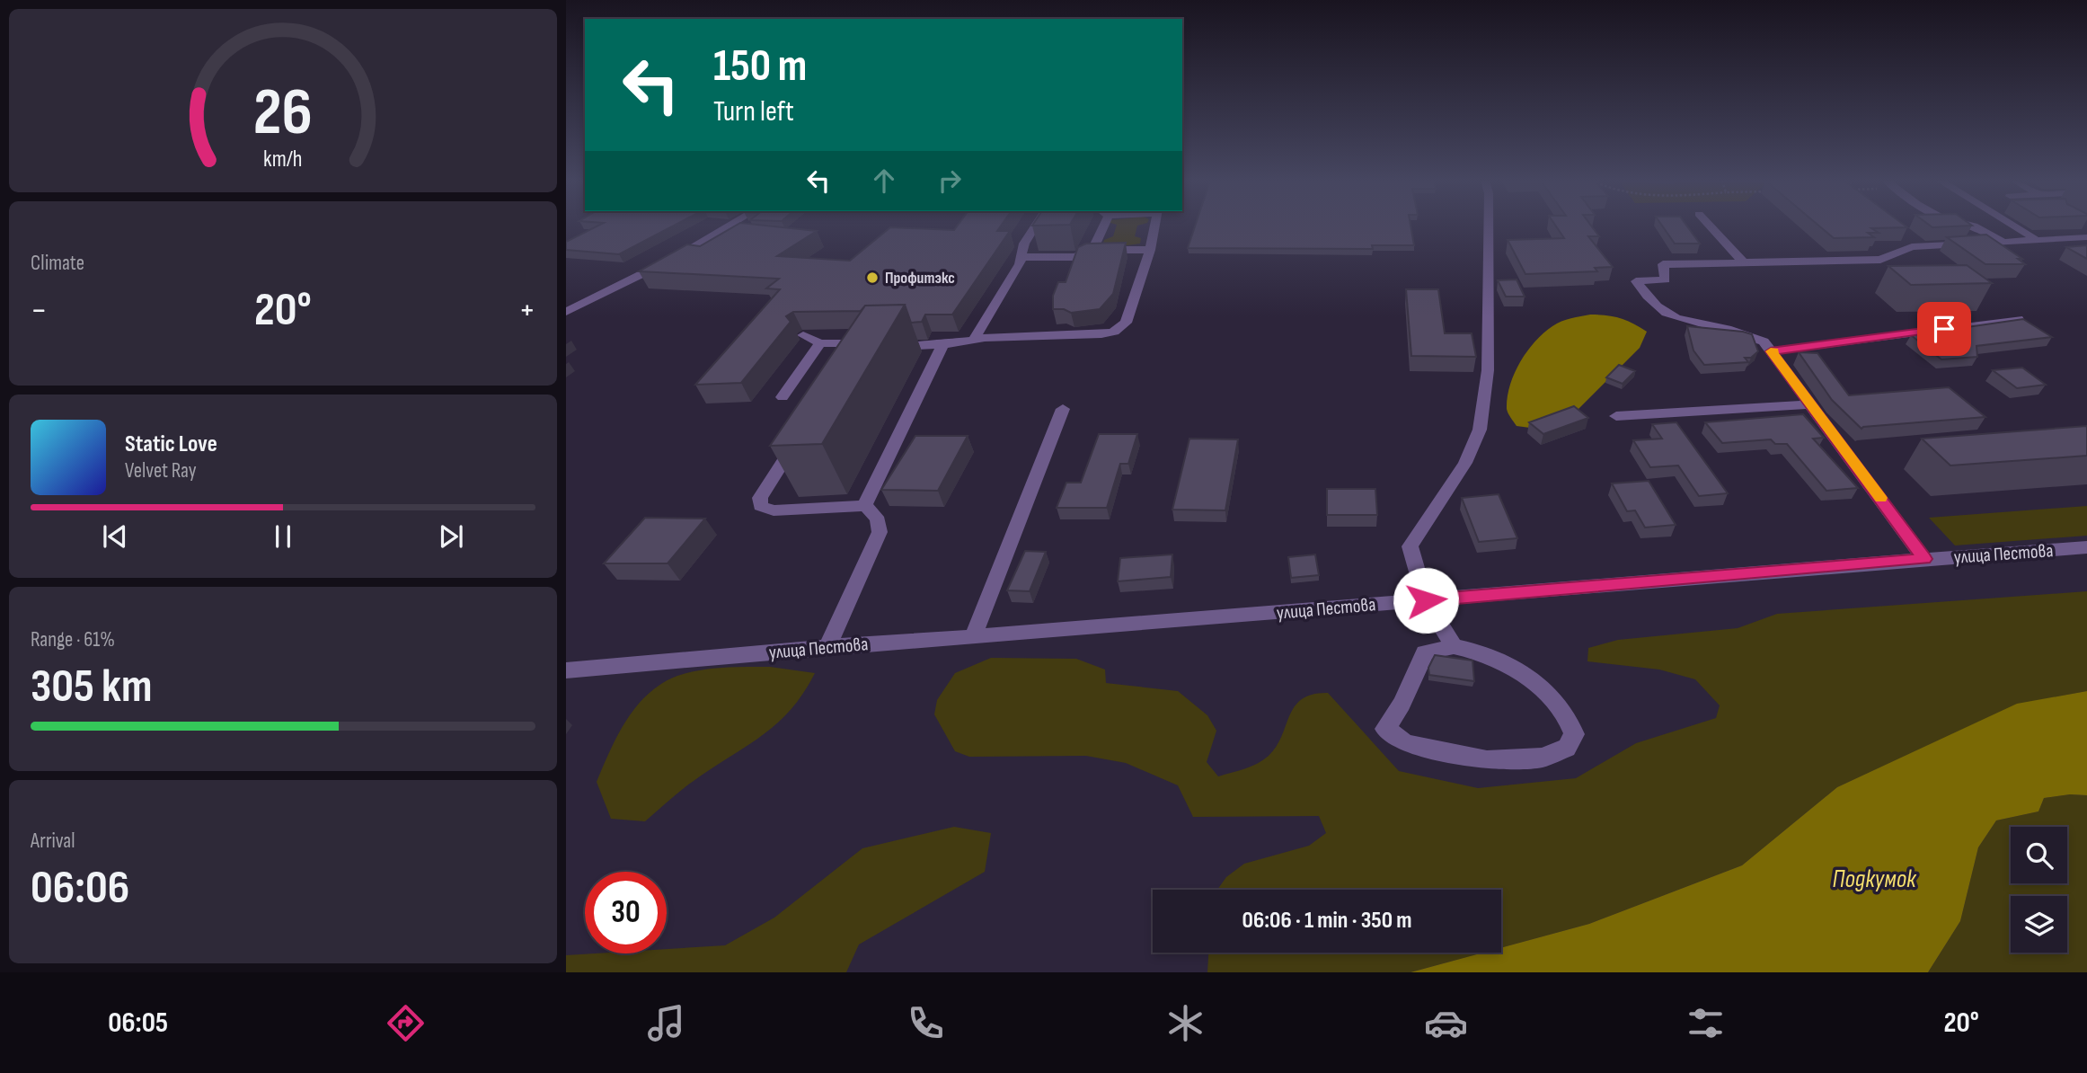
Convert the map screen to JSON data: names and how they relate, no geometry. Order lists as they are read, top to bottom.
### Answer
{
  "streets": {
    "street": ["улица Пестова"]
  },
  "water": ["Подкумок"],
  "places": ["Профитэкс"],
  "page": {
    "turn": ["150 m", "Turn left"],
    "tile": [
      "Climate",
      ["Range · 61%", "305 km"],
      ["Arrival", "06:06"]
    ],
    "heat": ["−", "20°", "+"],
    "song": ["Static Love", "Velvet Ray"],
    "limit": "30",
    "trip": "06:06 · 1 min · 350 m",
    "tabs": ["06:05", "20°"],
    "gauge": ["26", "km/h"]
  }
}
